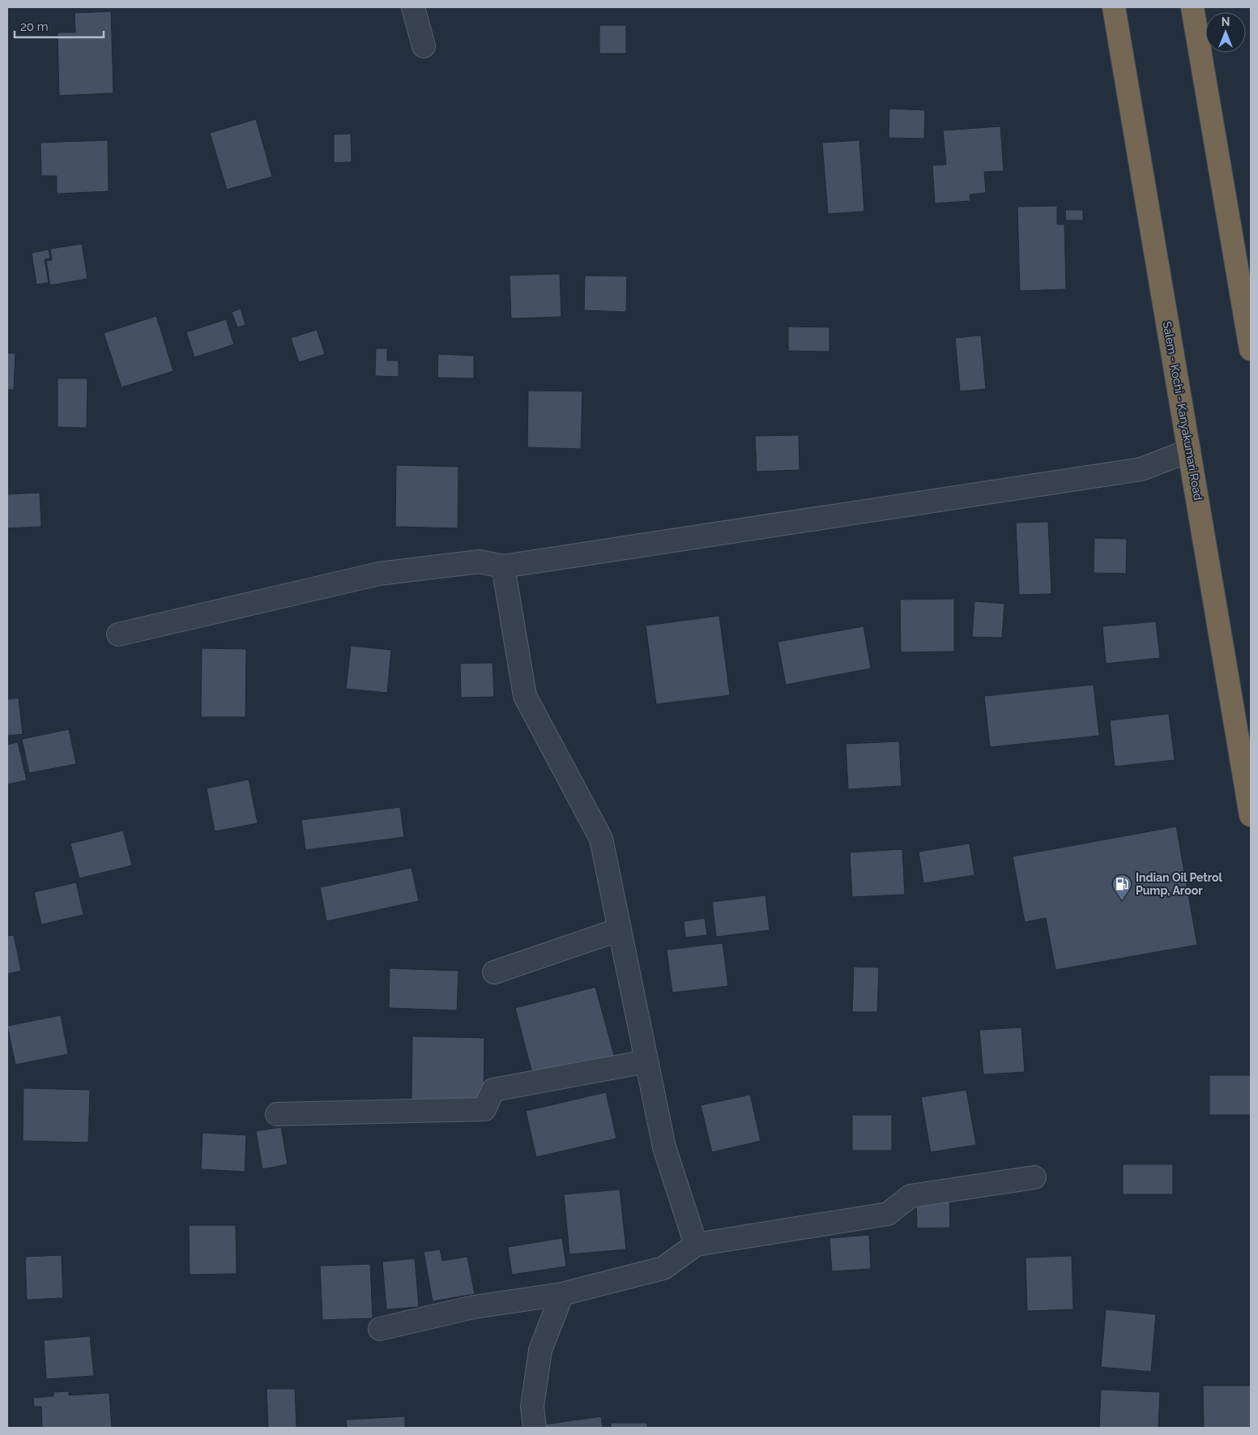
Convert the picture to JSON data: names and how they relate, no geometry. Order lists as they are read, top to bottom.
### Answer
{
  "streets": {
    "highway": ["Salem - Kochi - Kanyakumari Road"]
  },
  "places": {
    "fuel station": ["Indian Oil Petrol Pump, Aroor"]
  },
  "scale_bar": "20 m",
  "north": "top"
}
